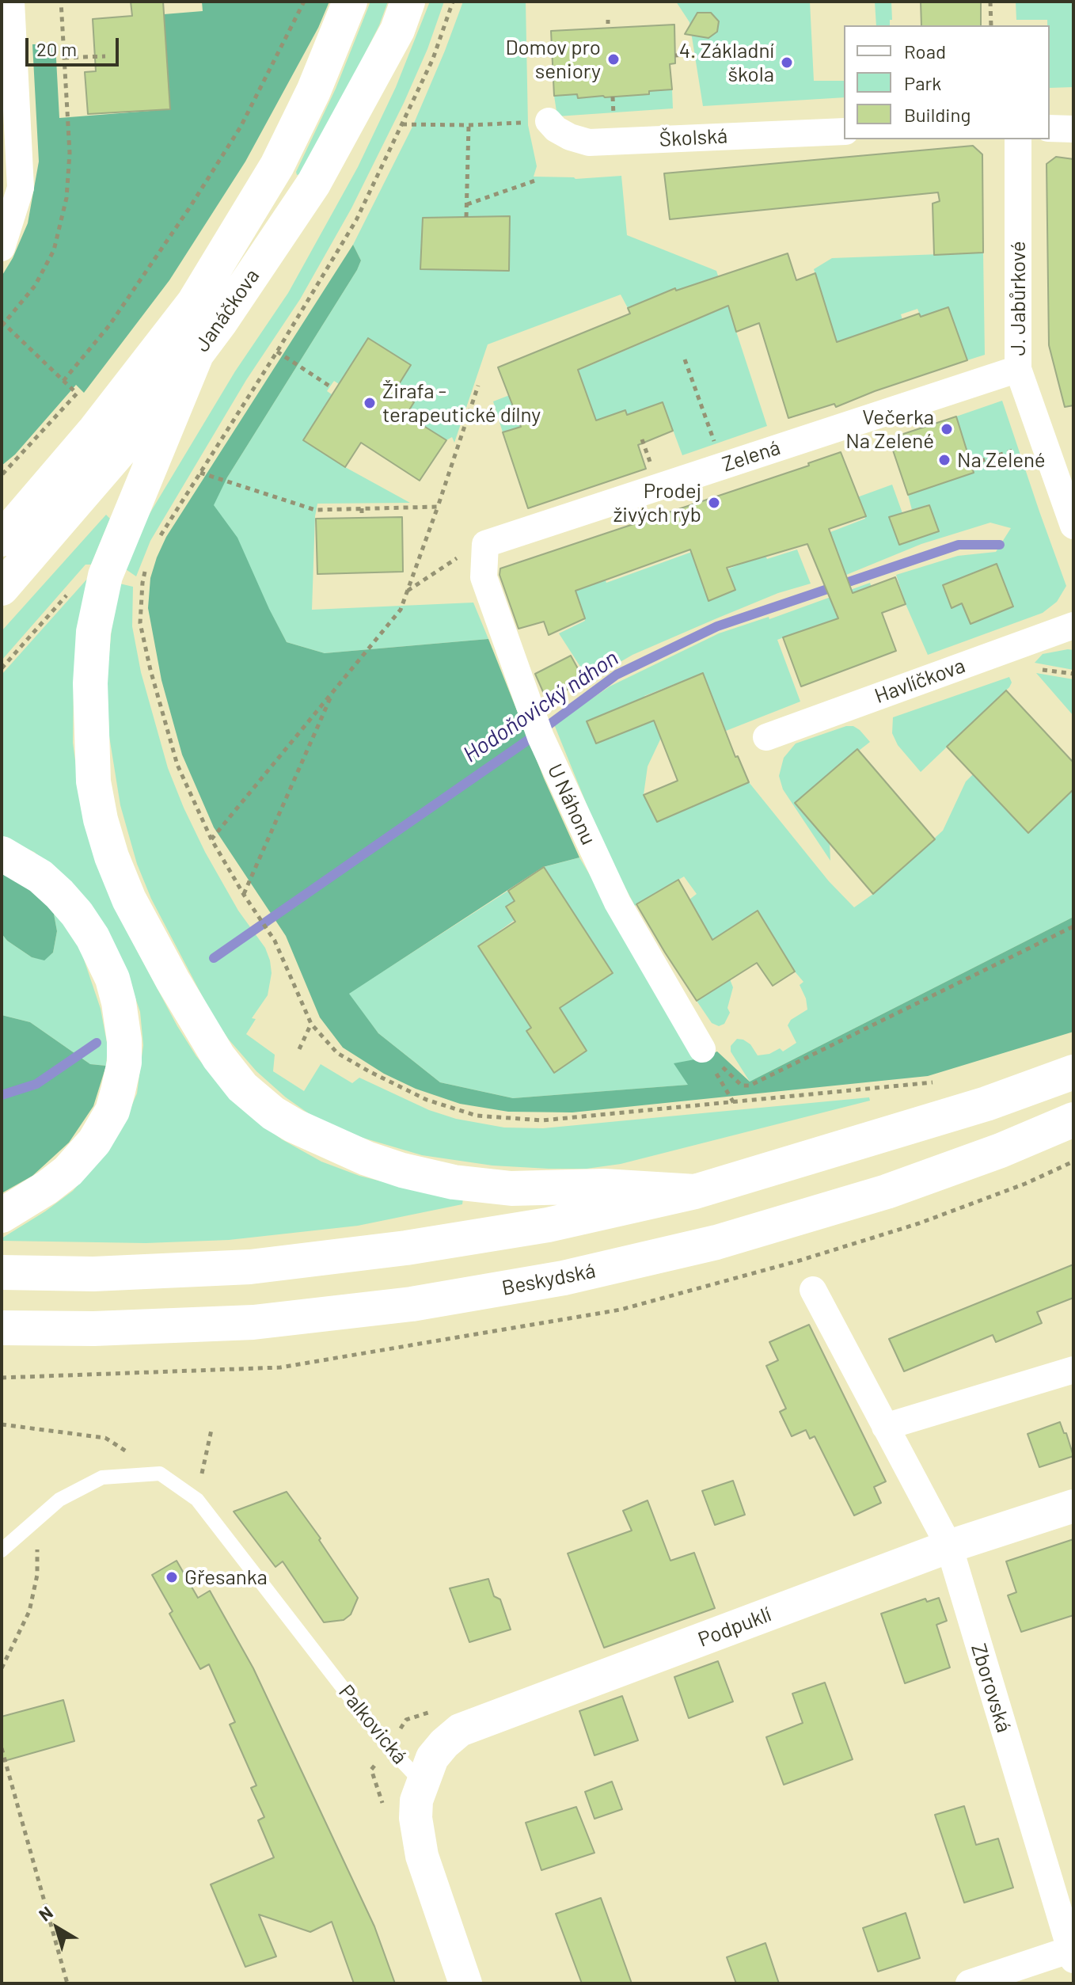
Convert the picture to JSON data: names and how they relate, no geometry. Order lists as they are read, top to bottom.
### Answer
{
  "streets": {
    "main road": ["Janáčkova", "Beskydská"],
    "street": [
      "Školská",
      "J. Jabůrkové",
      "Zelená",
      "Havlíčkova",
      "U Náhonu",
      "Podpuklí",
      "Zborovská",
      "Palkovická"
    ]
  },
  "crossings": [
    ["J. Jabůrkové", "Zelená"],
    ["Zelená", "U Náhonu"],
    ["Podpuklí", "Zborovská"],
    ["Podpuklí", "Palkovická"]
  ],
  "water": ["Hodoňovický náhon"],
  "places": [
    "Domov pro seniory",
    "4. Základní škola",
    "Žirafa - terapeutické dílny",
    "Večerka Na Zelené",
    "Na Zelené",
    "Prodej živých ryb",
    "Gřesanka"
  ],
  "legend": ["Road", "Park", "Building"],
  "scale_bar": "20 m",
  "north": "top left"
}
